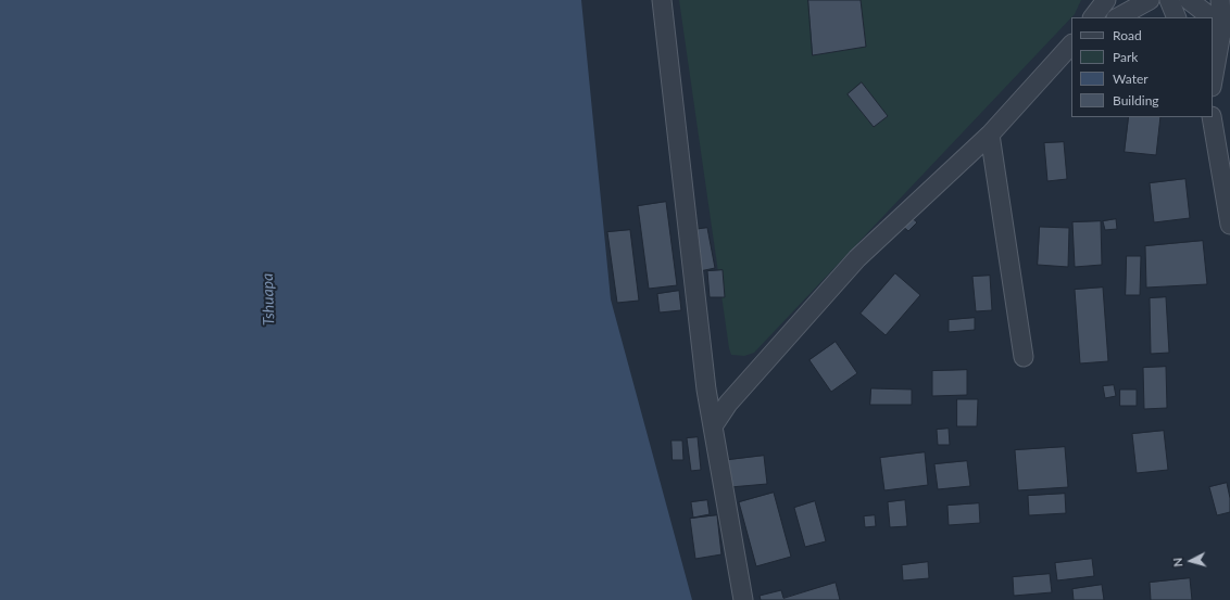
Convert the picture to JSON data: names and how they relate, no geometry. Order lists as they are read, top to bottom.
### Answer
{
  "water": ["Tshuapa"],
  "legend": [
    "Road",
    "Park",
    "Water",
    "Building"
  ],
  "north": "left"
}
